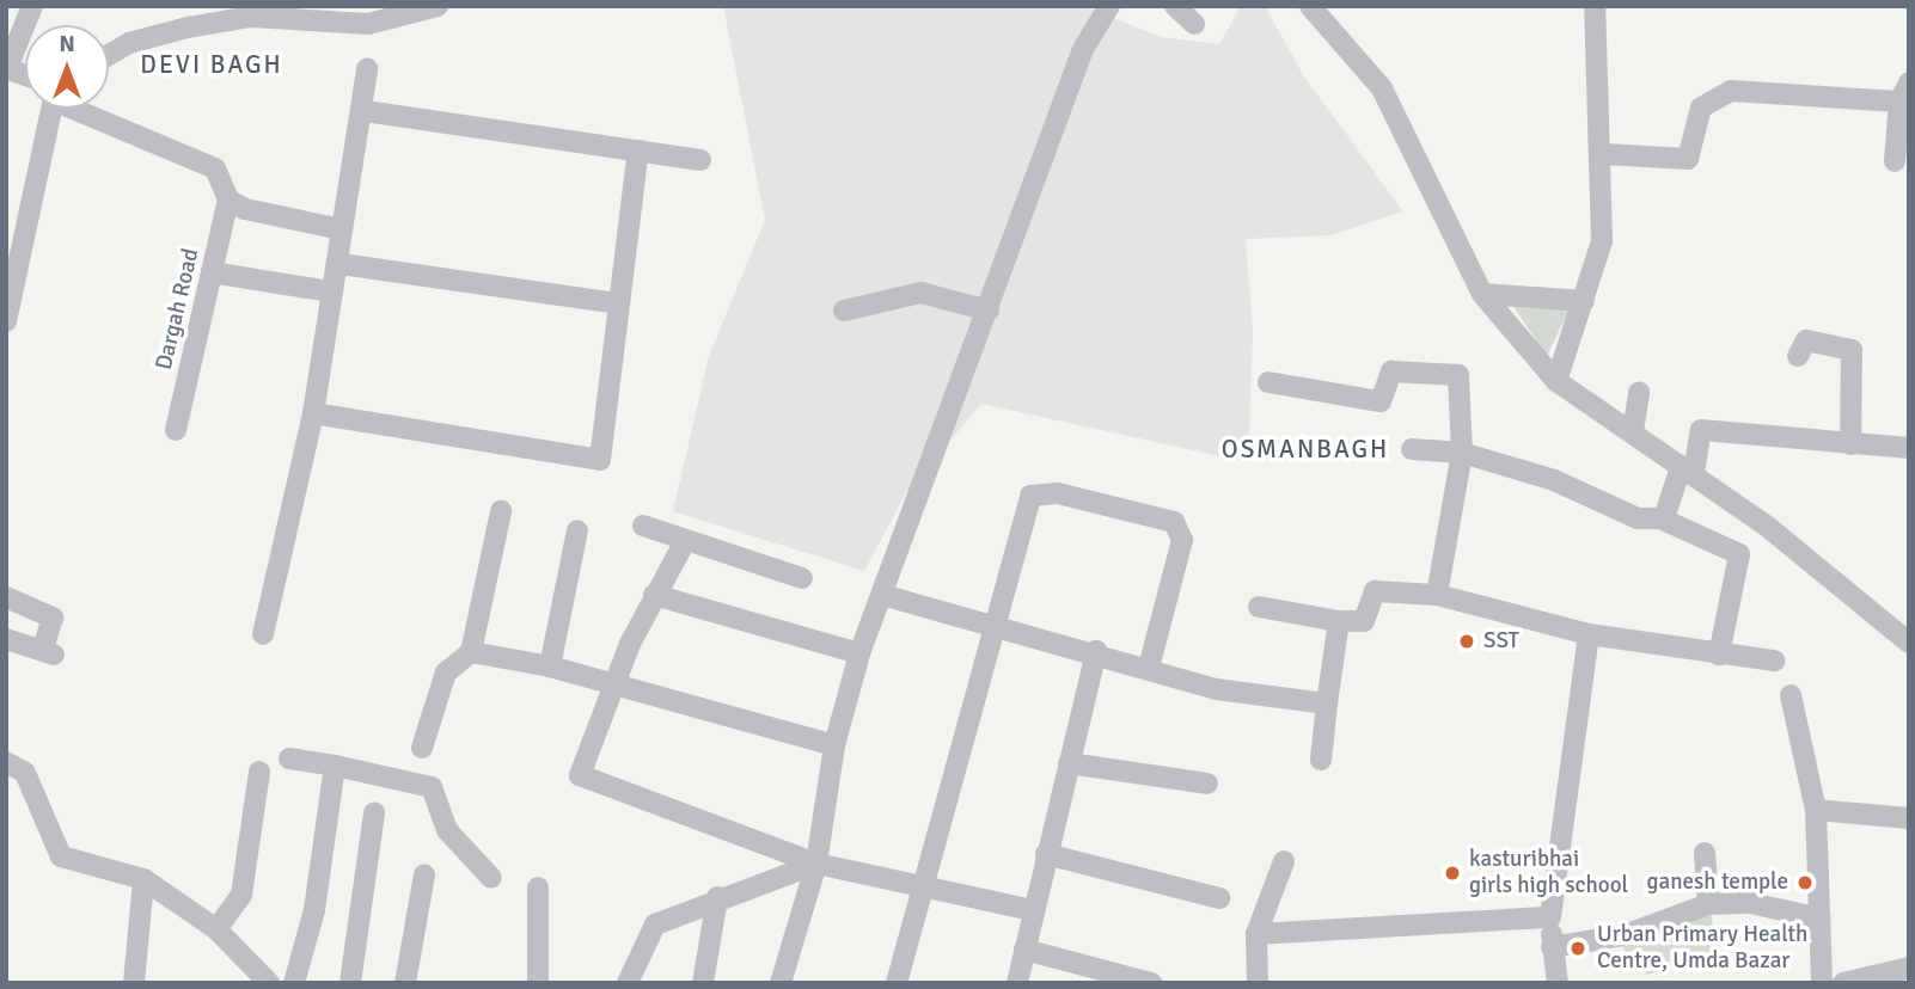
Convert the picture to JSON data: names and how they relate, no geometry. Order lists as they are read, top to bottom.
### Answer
{
  "streets": {
    "street": ["Dargah Road"]
  },
  "districts": ["DEVI BAGH", "OSMANBAGH"],
  "places": [
    "SST",
    "kasturibhai girls high school",
    "ganesh temple",
    "Urban Primary Health Centre, Umda Bazar"
  ],
  "north": "top"
}
